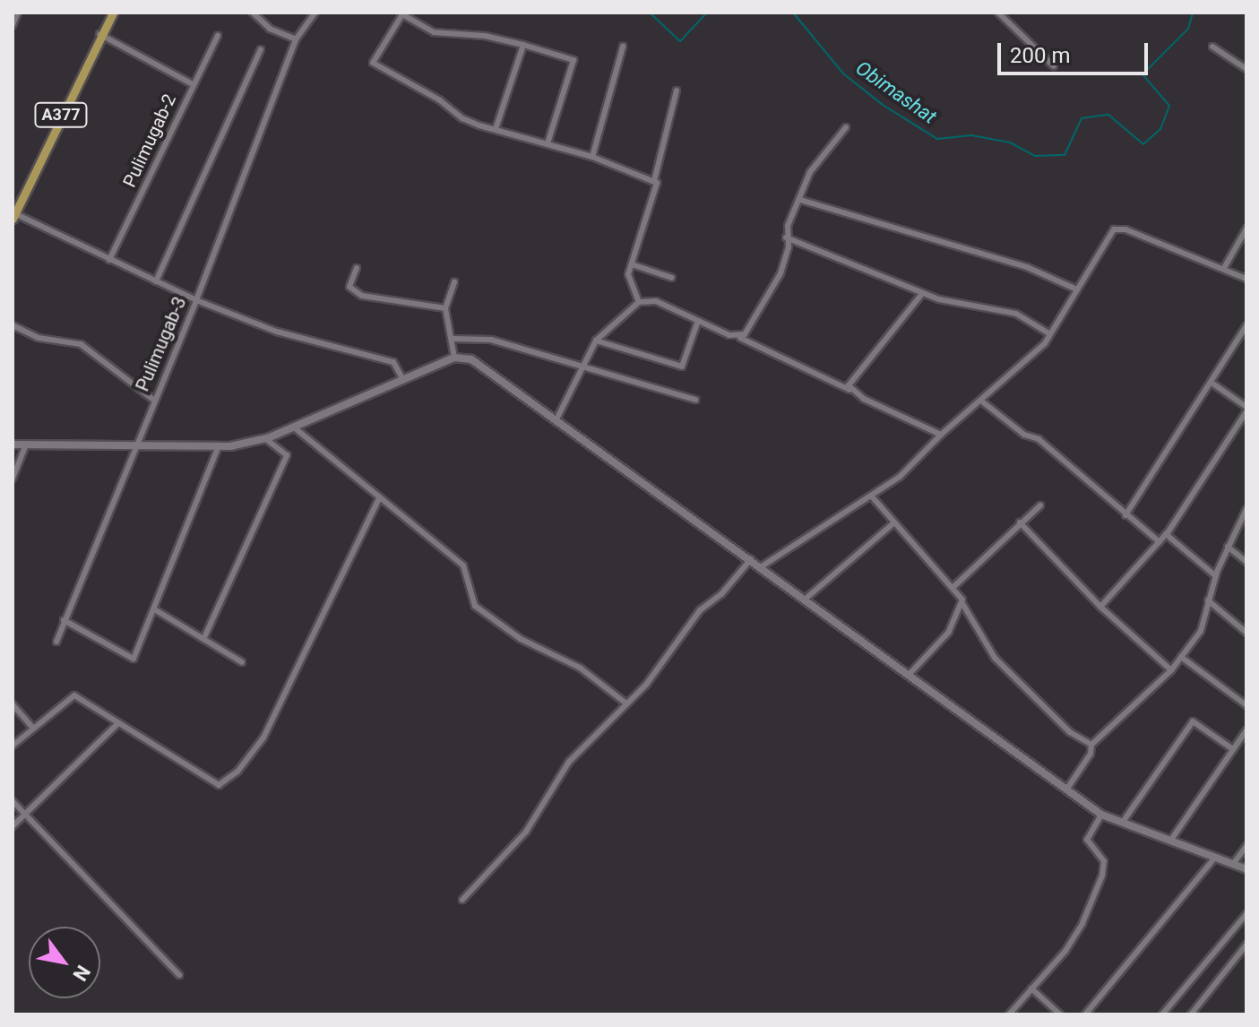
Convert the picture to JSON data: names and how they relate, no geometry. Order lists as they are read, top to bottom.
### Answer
{
  "streets": {
    "main road": ["A377"],
    "street": ["Pulimugab-2", "Pulimugab-3"]
  },
  "water": ["Obimashat"],
  "scale_bar": "200 m",
  "north": "bottom right"
}
